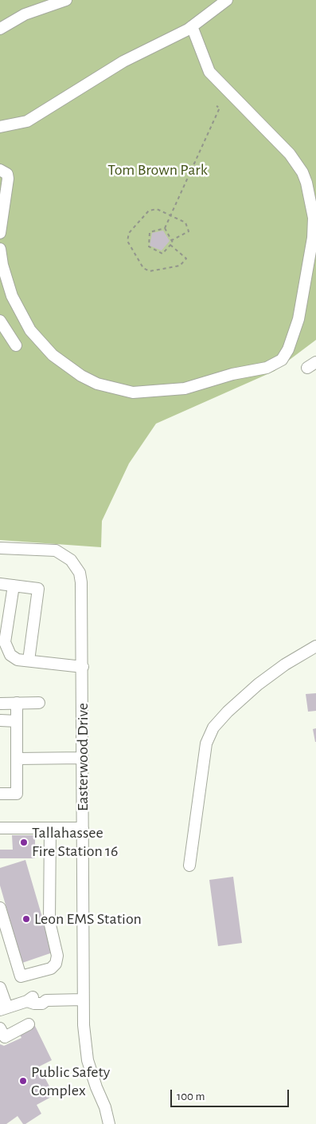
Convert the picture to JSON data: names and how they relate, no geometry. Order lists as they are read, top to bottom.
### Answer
{
  "streets": {
    "street": ["Easterwood Drive"]
  },
  "parks": ["Tom Brown Park"],
  "places": ["Tallahassee Fire Station 16", "Leon EMS Station", "Public Safety Complex"],
  "scale_bar": "100 m"
}
